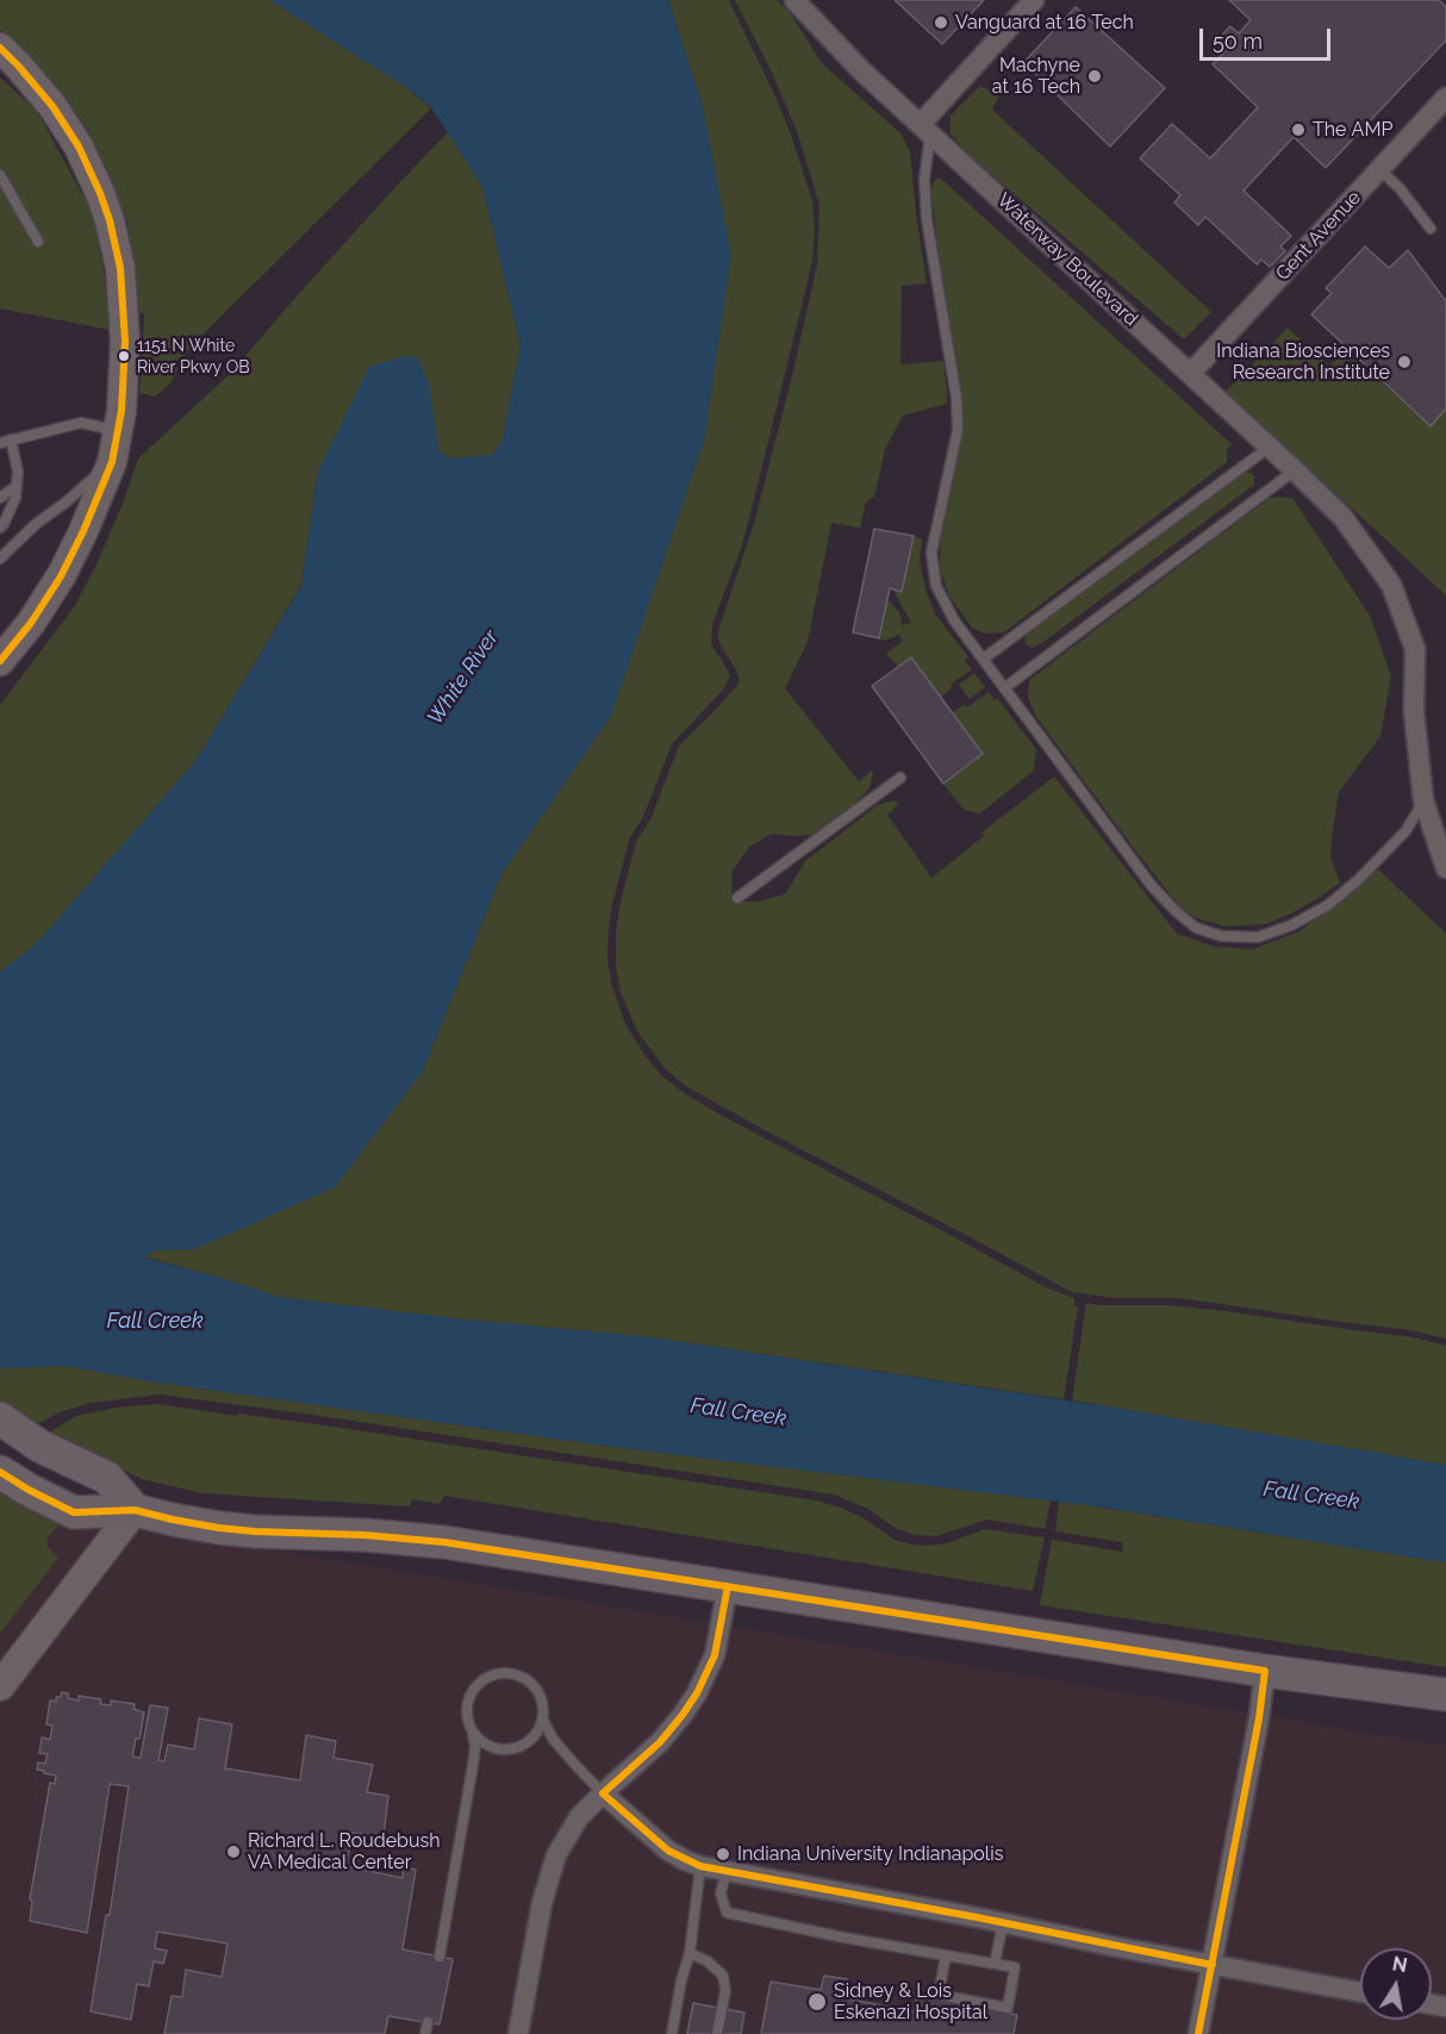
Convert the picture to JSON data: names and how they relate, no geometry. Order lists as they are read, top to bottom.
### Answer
{
  "streets": {
    "street": ["Gent Avenue", "Waterway Boulevard"]
  },
  "crossings": [
    ["Gent Avenue", "Waterway Boulevard"]
  ],
  "water": ["White River", "Fall Creek"],
  "places": [
    "Vanguard at 16 Tech",
    "Machyne at 16 Tech",
    "The AMP",
    "1151 N White River Pkwy OB",
    "Indiana Biosciences Research Institute",
    "Richard L. Roudebush VA Medical Center",
    "Indiana University Indianapolis",
    "Sidney & Lois Eskenazi Hospital"
  ],
  "scale_bar": "50 m",
  "north": "top"
}
